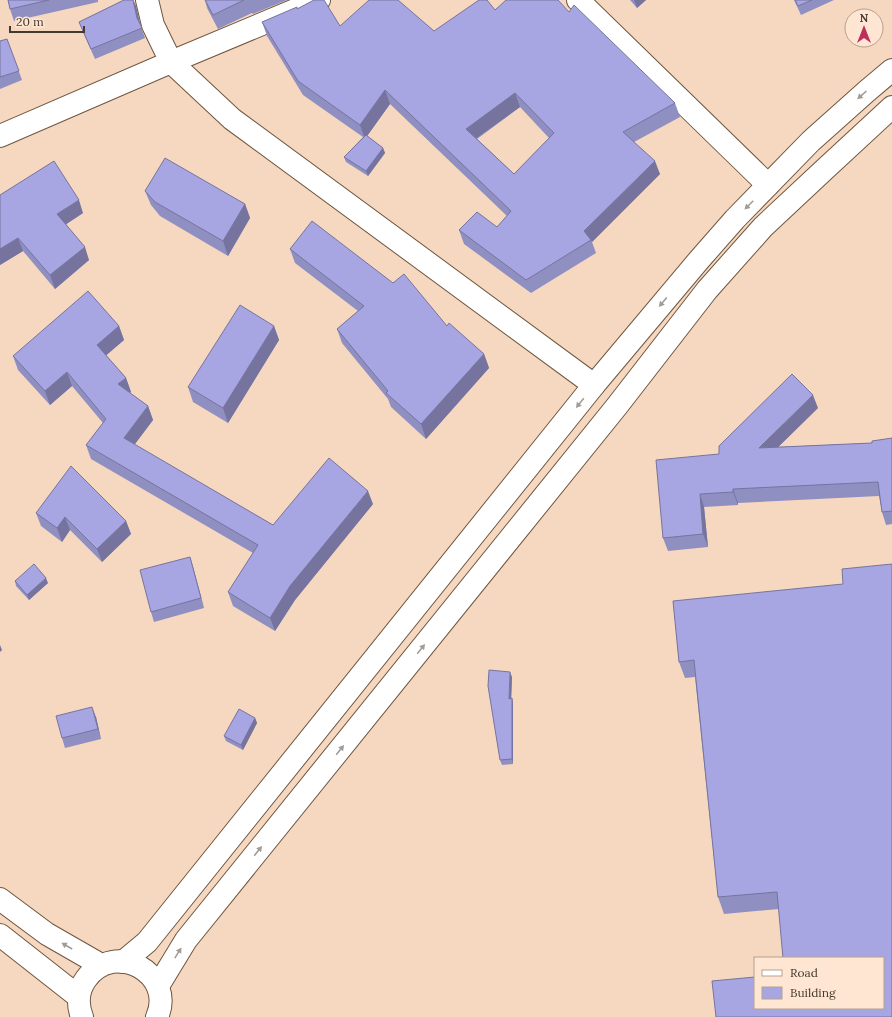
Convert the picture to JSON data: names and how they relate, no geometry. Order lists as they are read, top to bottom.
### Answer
{
  "legend": ["Road", "Building"],
  "scale_bar": "20 m",
  "north": "top"
}
